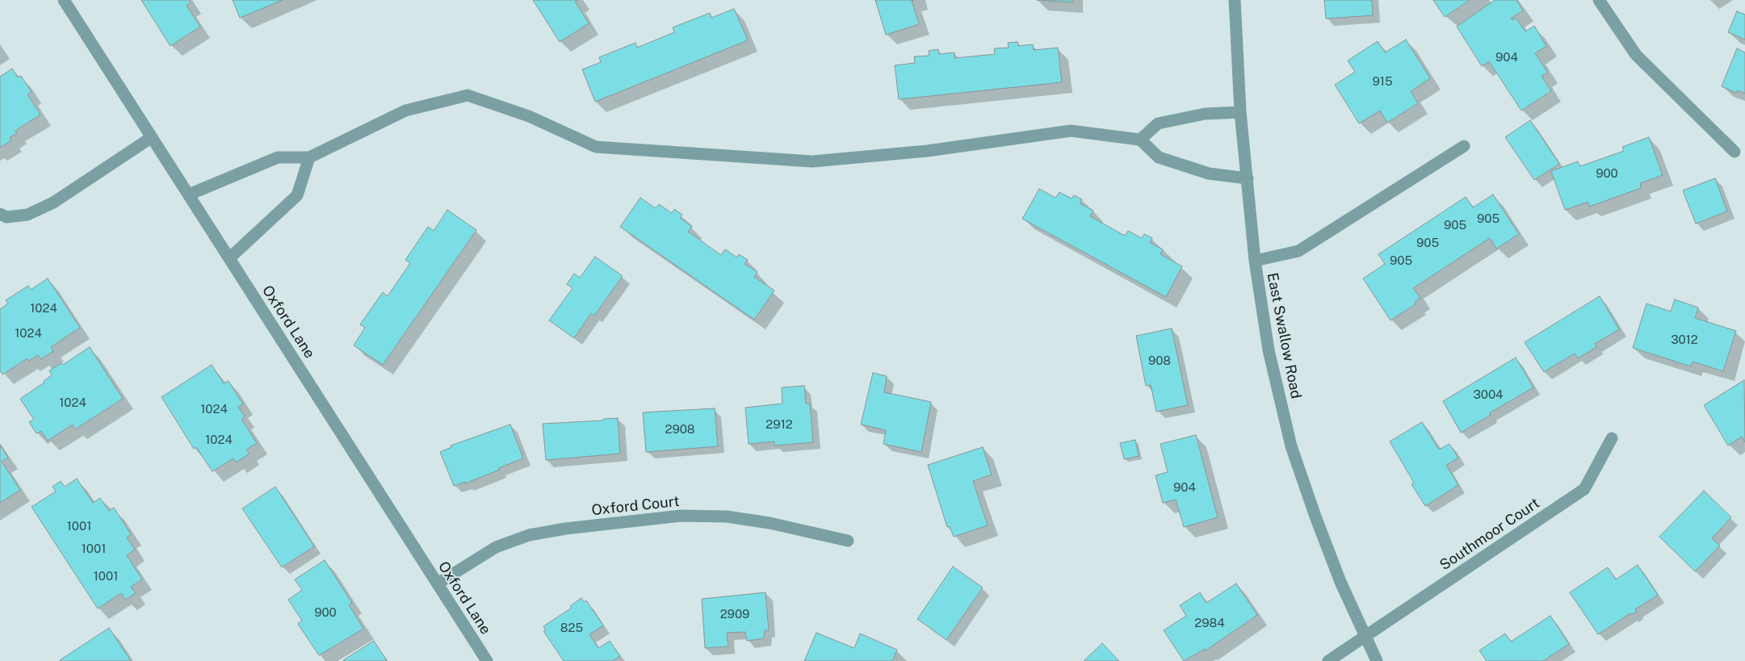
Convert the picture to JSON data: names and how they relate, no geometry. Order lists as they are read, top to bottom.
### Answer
{
  "streets": {
    "street": [
      "Oxford Lane",
      "East Swallow Road",
      "Oxford Court",
      "Southmoor Court"
    ]
  },
  "crossings": [
    ["Oxford Lane", "Oxford Court"],
    ["East Swallow Road", "Southmoor Court"]
  ],
  "house_numbers": [
    "904",
    "915",
    "900",
    "905",
    "905",
    "905",
    "905",
    "1024",
    "1024",
    "3012",
    "908",
    "3004",
    "1024",
    "1024",
    "2912",
    "2908",
    "1024",
    "904",
    "1001",
    "1001",
    "1001",
    "900",
    "2909",
    "2984",
    "825"
  ]
}
